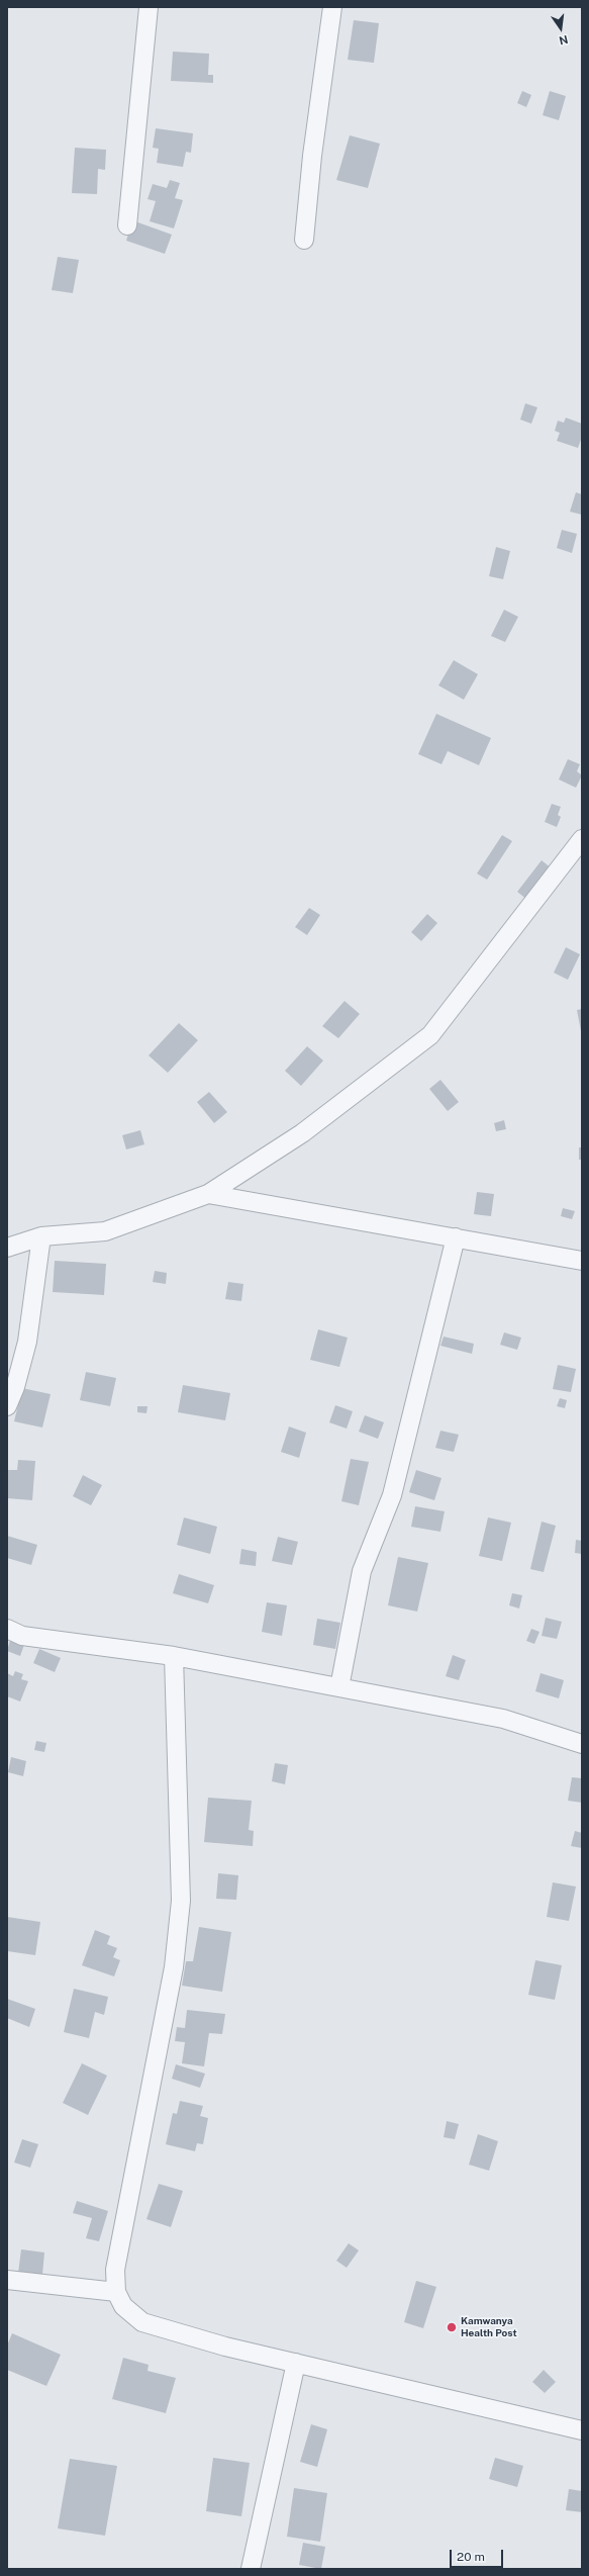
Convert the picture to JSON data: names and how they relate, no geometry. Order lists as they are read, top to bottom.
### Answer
{
  "places": ["Kamwanya Health Post"],
  "scale_bar": "20 m",
  "north": "bottom"
}
